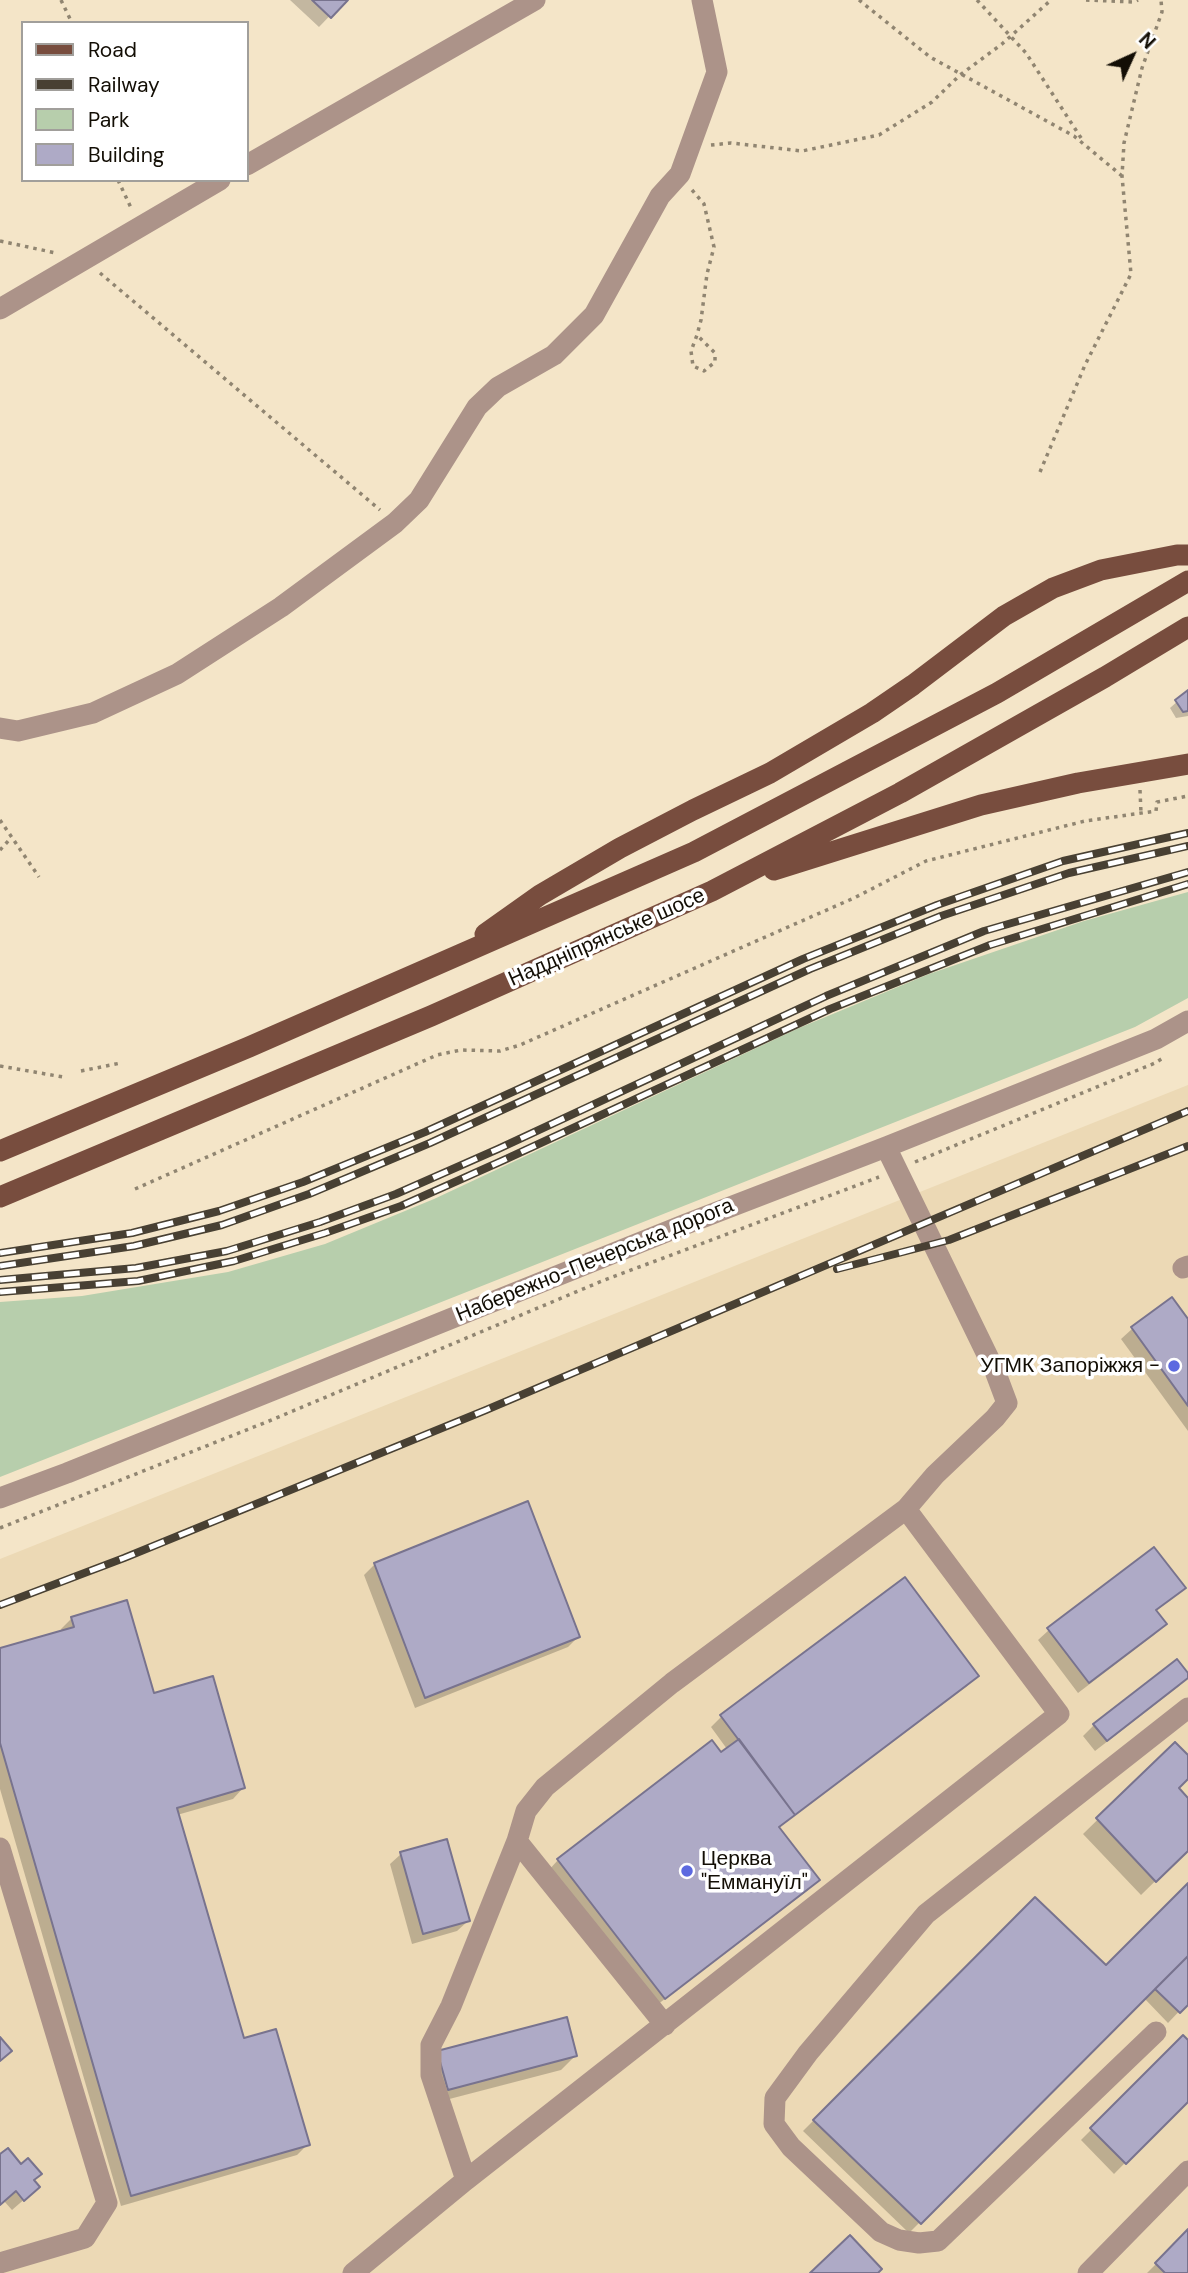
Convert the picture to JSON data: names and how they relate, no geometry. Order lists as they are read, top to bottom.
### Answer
{
  "streets": {
    "main road": ["Наддніпрянське шосе"],
    "street": ["Набережно-Печерська дорога"]
  },
  "places": ["УГМК Запоріжжя -", "Церква \"Еммануїл\""],
  "legend": [
    "Road",
    "Railway",
    "Park",
    "Building"
  ],
  "north": "top right"
}
